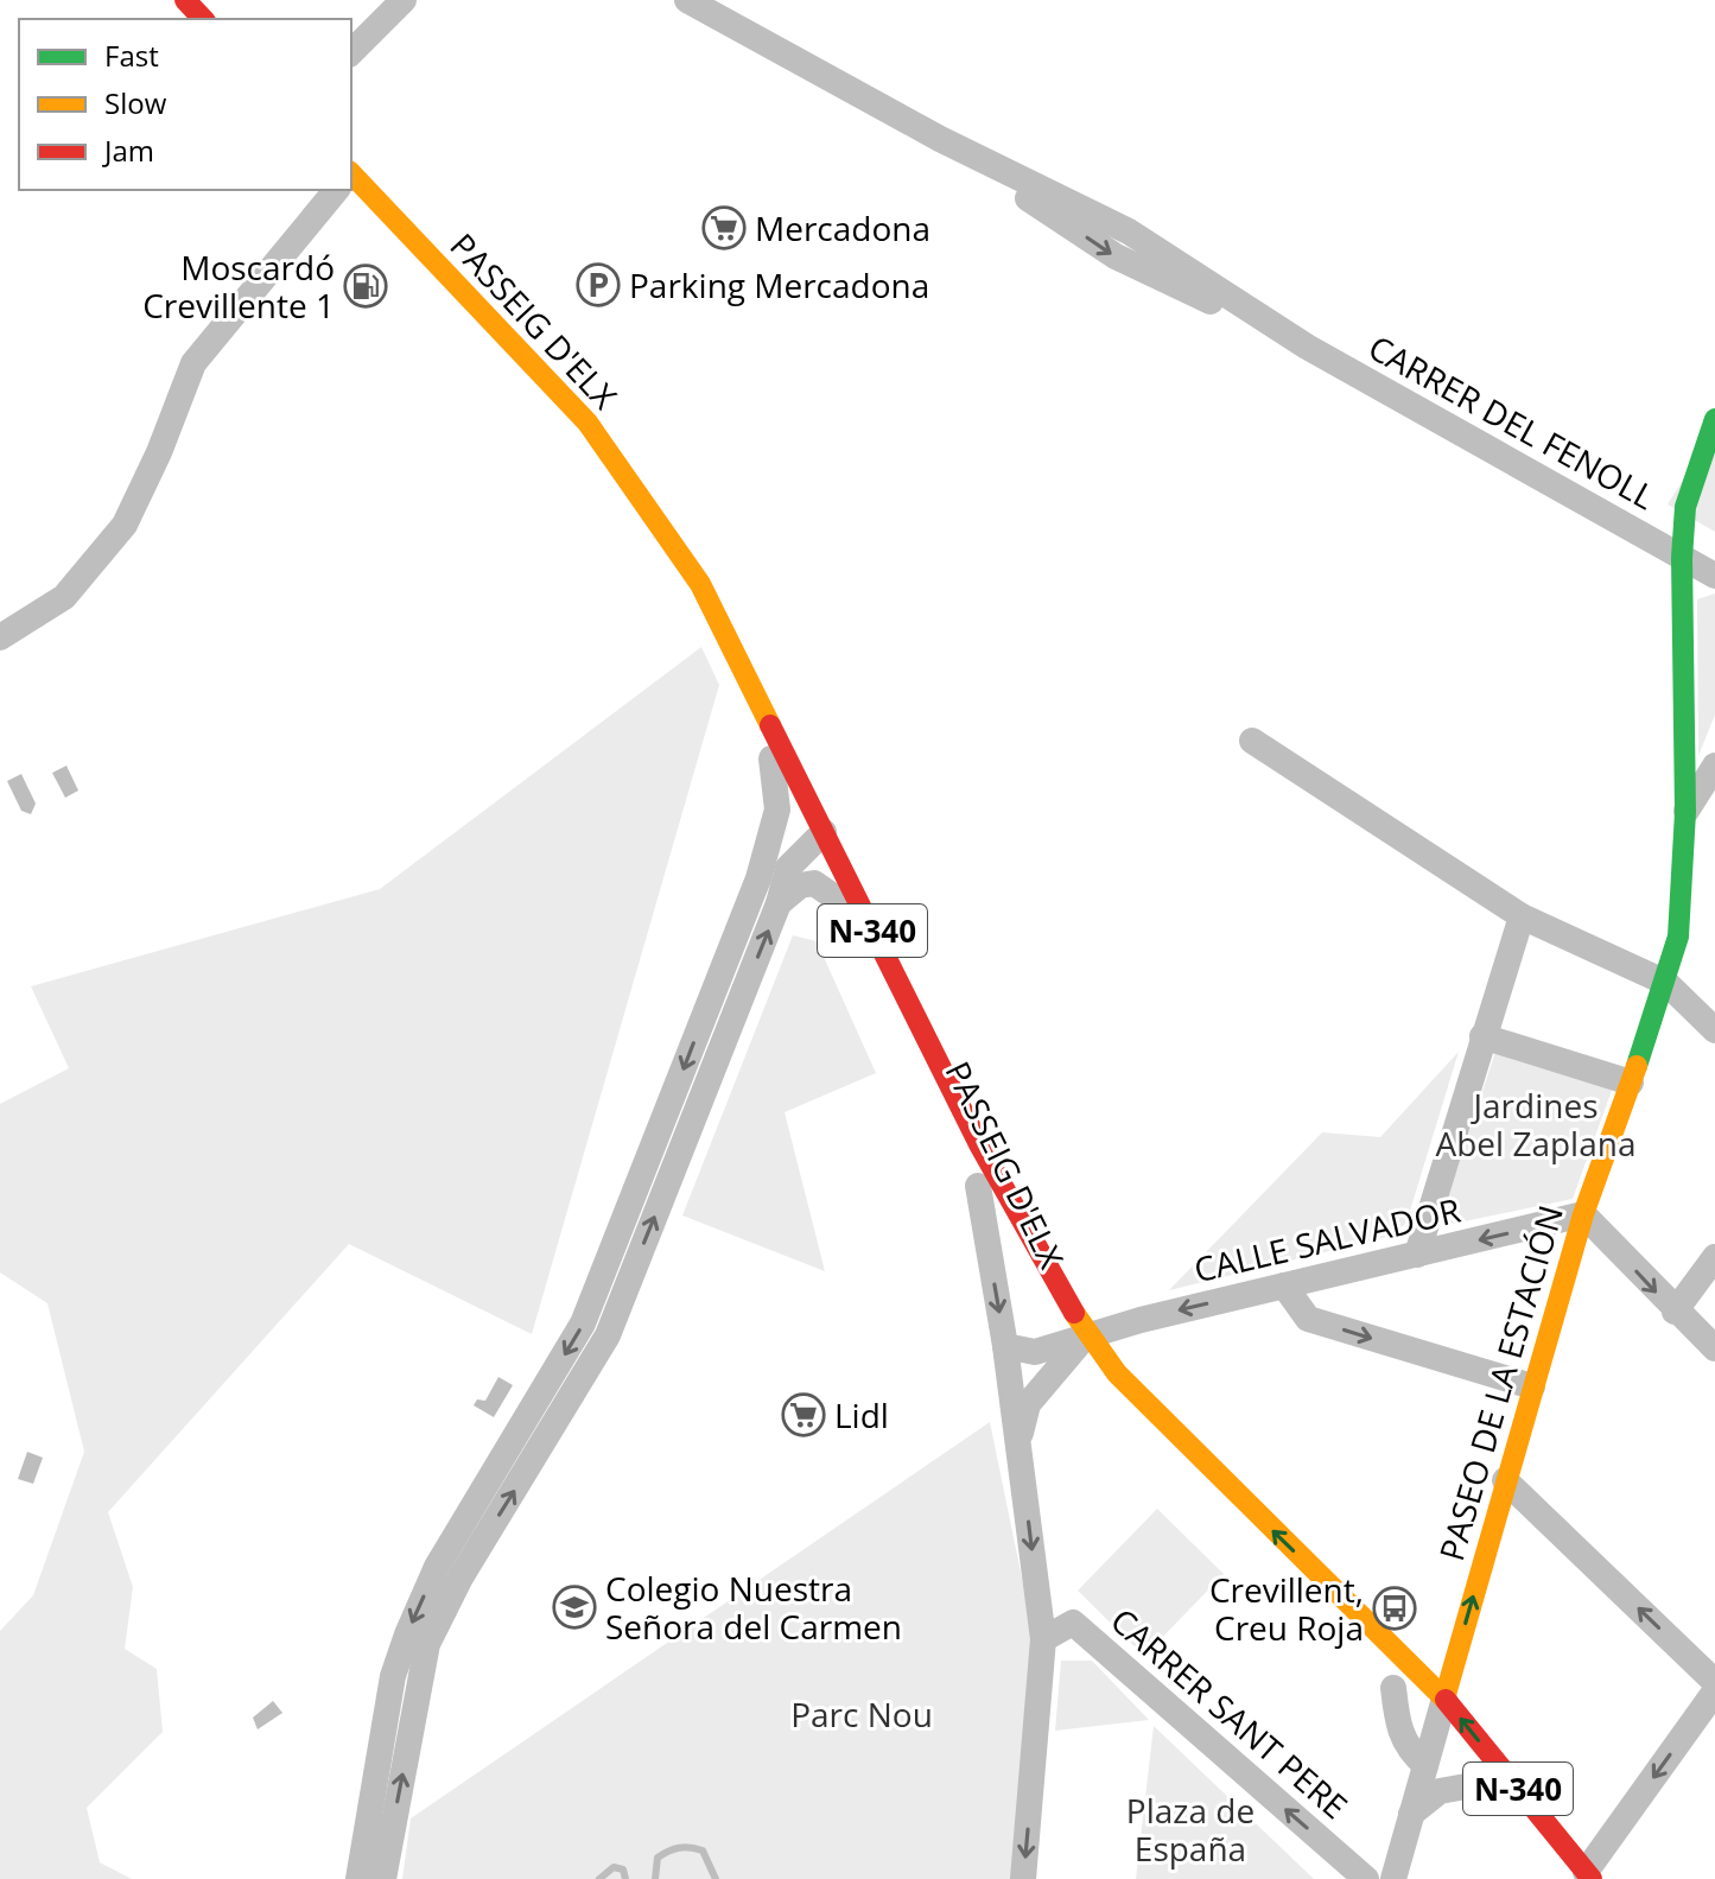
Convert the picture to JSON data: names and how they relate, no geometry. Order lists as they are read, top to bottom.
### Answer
{
  "streets": {
    "main road": ["PASSEIG D'ELX", "N-340", "PASEO DE LA ESTACIÓN"],
    "street": ["CARRER DEL FENOLL", "CALLE SALVADOR", "CARRER SANT PERE"]
  },
  "crossings": [
    ["PASSEIG D'ELX", "N-340"],
    ["PASSEIG D'ELX", "CALLE SALVADOR"],
    ["PASSEIG D'ELX", "PASEO DE LA ESTACIÓN"],
    ["CARRER DEL FENOLL", "PASEO DE LA ESTACIÓN"],
    ["N-340", "PASEO DE LA ESTACIÓN"],
    ["CALLE SALVADOR", "PASEO DE LA ESTACIÓN"]
  ],
  "one_way": ["CALLE SALVADOR", "CARRER SANT PERE"],
  "parks": ["Jardines Abel Zaplana", "Parc Nou", "Plaza de España"],
  "places": {
    "supermarket": ["Mercadona", "Lidl"],
    "parking": ["Parking Mercadona"],
    "fuel station": ["Moscardó Crevillente 1"],
    "school or university": ["Colegio Nuestra Señora del Carmen"],
    "bus stop": ["Crevillent, Creu Roja"]
  },
  "legend": ["Fast", "Slow", "Jam"]
}
